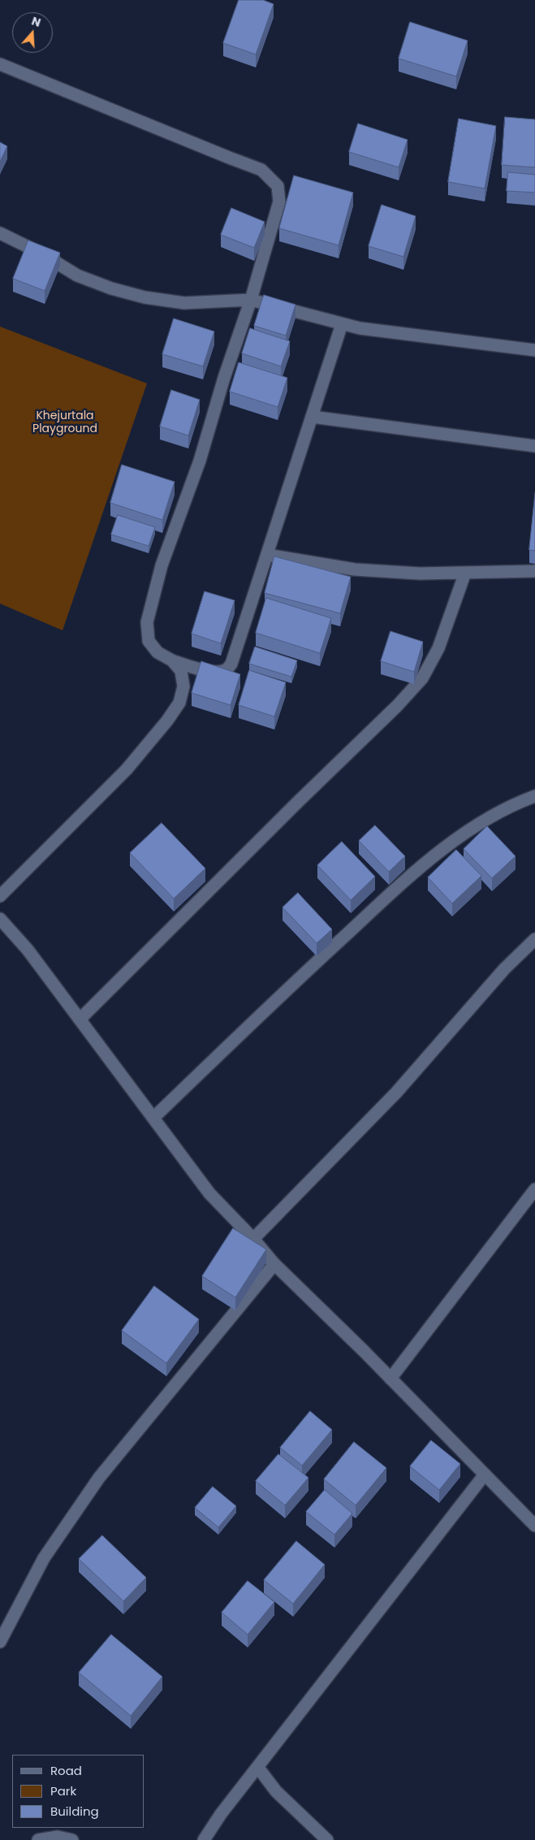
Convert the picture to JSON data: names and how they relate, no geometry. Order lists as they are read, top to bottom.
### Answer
{
  "parks": ["Khejurtala Playground"],
  "legend": ["Road", "Park", "Building"],
  "north": "top"
}
